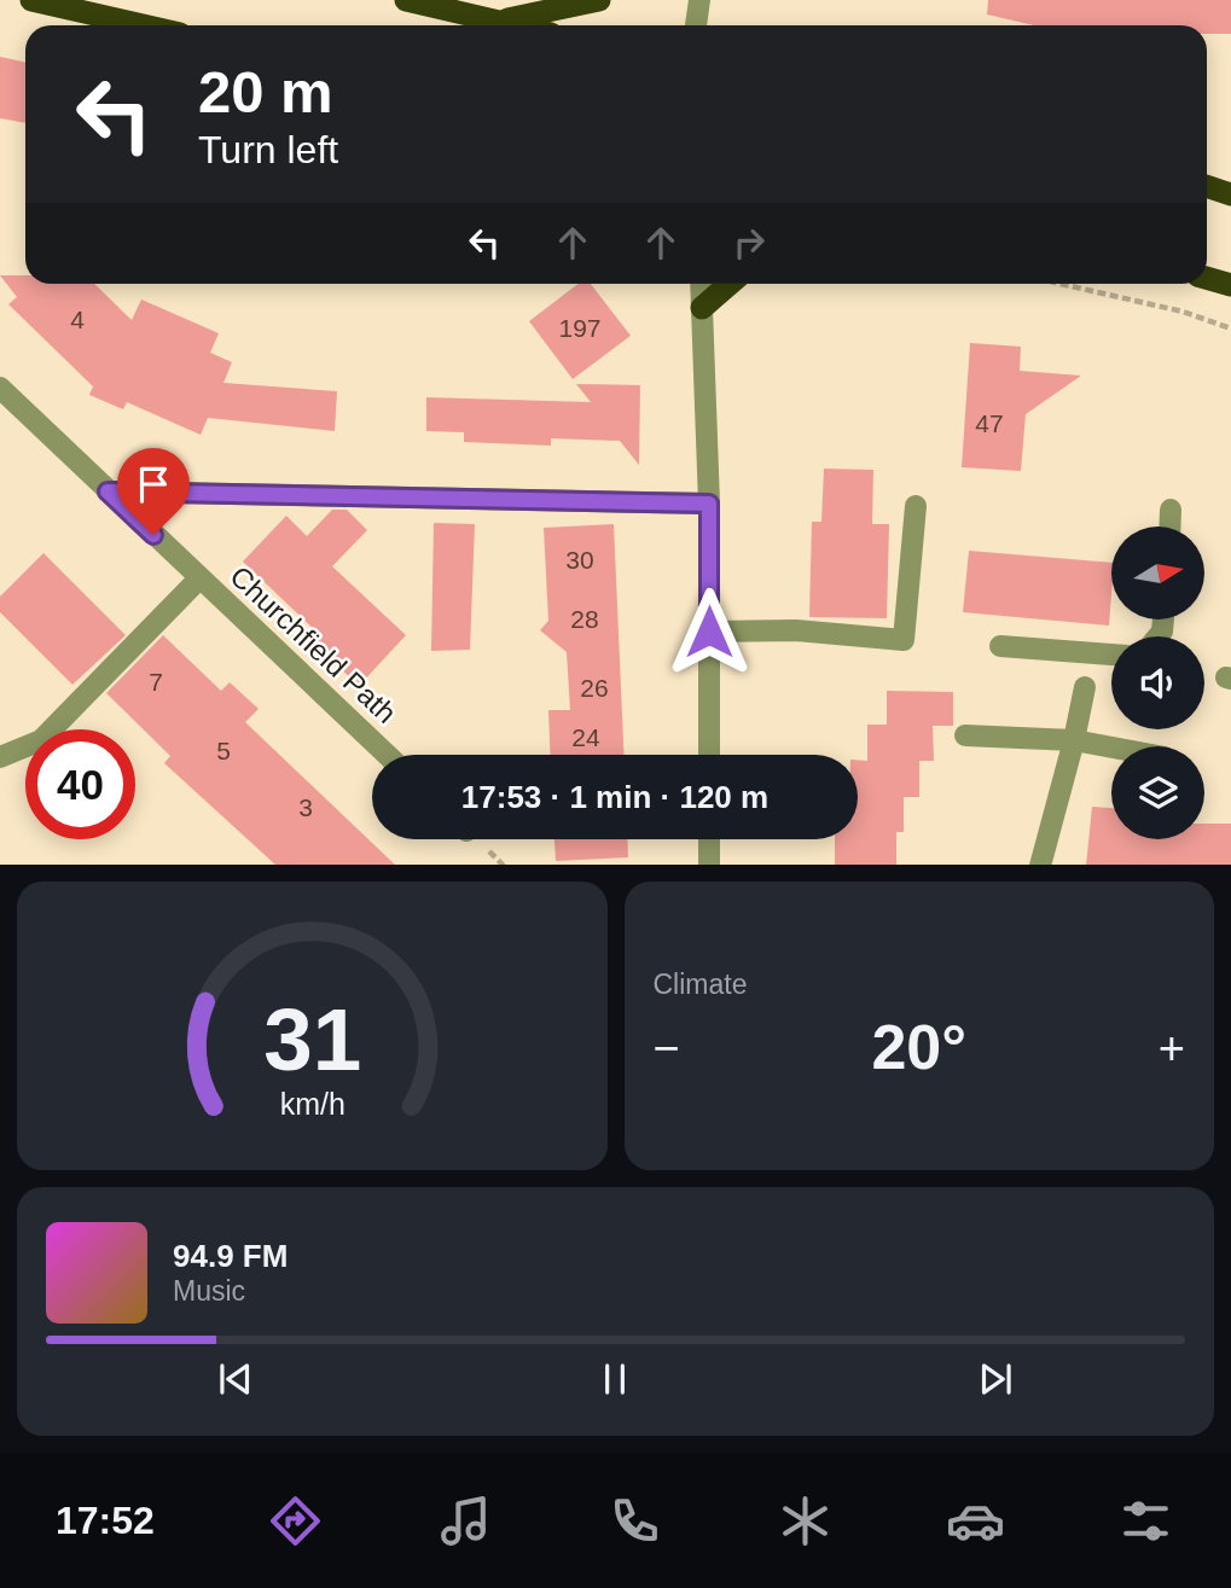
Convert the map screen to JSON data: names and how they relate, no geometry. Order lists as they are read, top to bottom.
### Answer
{
  "streets": {
    "street": ["Churchfield Path"]
  },
  "house_numbers": [
    "4",
    "197",
    "47",
    "30",
    "28",
    "7",
    "26",
    "24",
    "5",
    "3"
  ],
  "north": "right",
  "page": {
    "turn": ["20 m", "Turn left"],
    "limit": "40",
    "trip": "17:53 · 1 min · 120 m",
    "tile": "Climate",
    "heat": ["−", "20°", "+"],
    "song": ["94.9 FM", "Music"],
    "tabs": "17:52",
    "gauge": ["31", "km/h"]
  }
}
